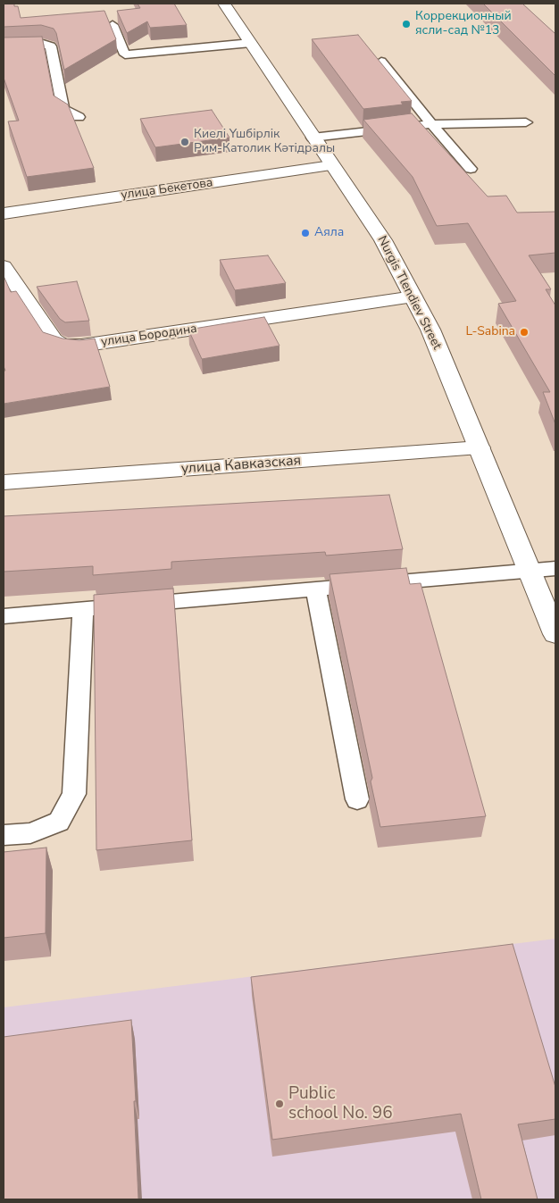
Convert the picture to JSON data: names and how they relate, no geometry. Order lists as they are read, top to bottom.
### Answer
{
  "streets": {
    "street": [
      "улица Бекетова",
      "Nurgis Tlendiev Street",
      "улица Бородина",
      "улица Кавказская"
    ]
  },
  "crossings": [
    ["улица Бекетова", "Nurgis Tlendiev Street"],
    ["Nurgis Tlendiev Street", "улица Бородина"],
    ["Nurgis Tlendiev Street", "улица Кавказская"]
  ],
  "places": [
    "Коррекционный ясли-сад №13",
    "Киелі Үшбірлік Рим-Католик Кәтідралы",
    "Аяла",
    "L-Sabina",
    "Public school No. 96"
  ]
}
